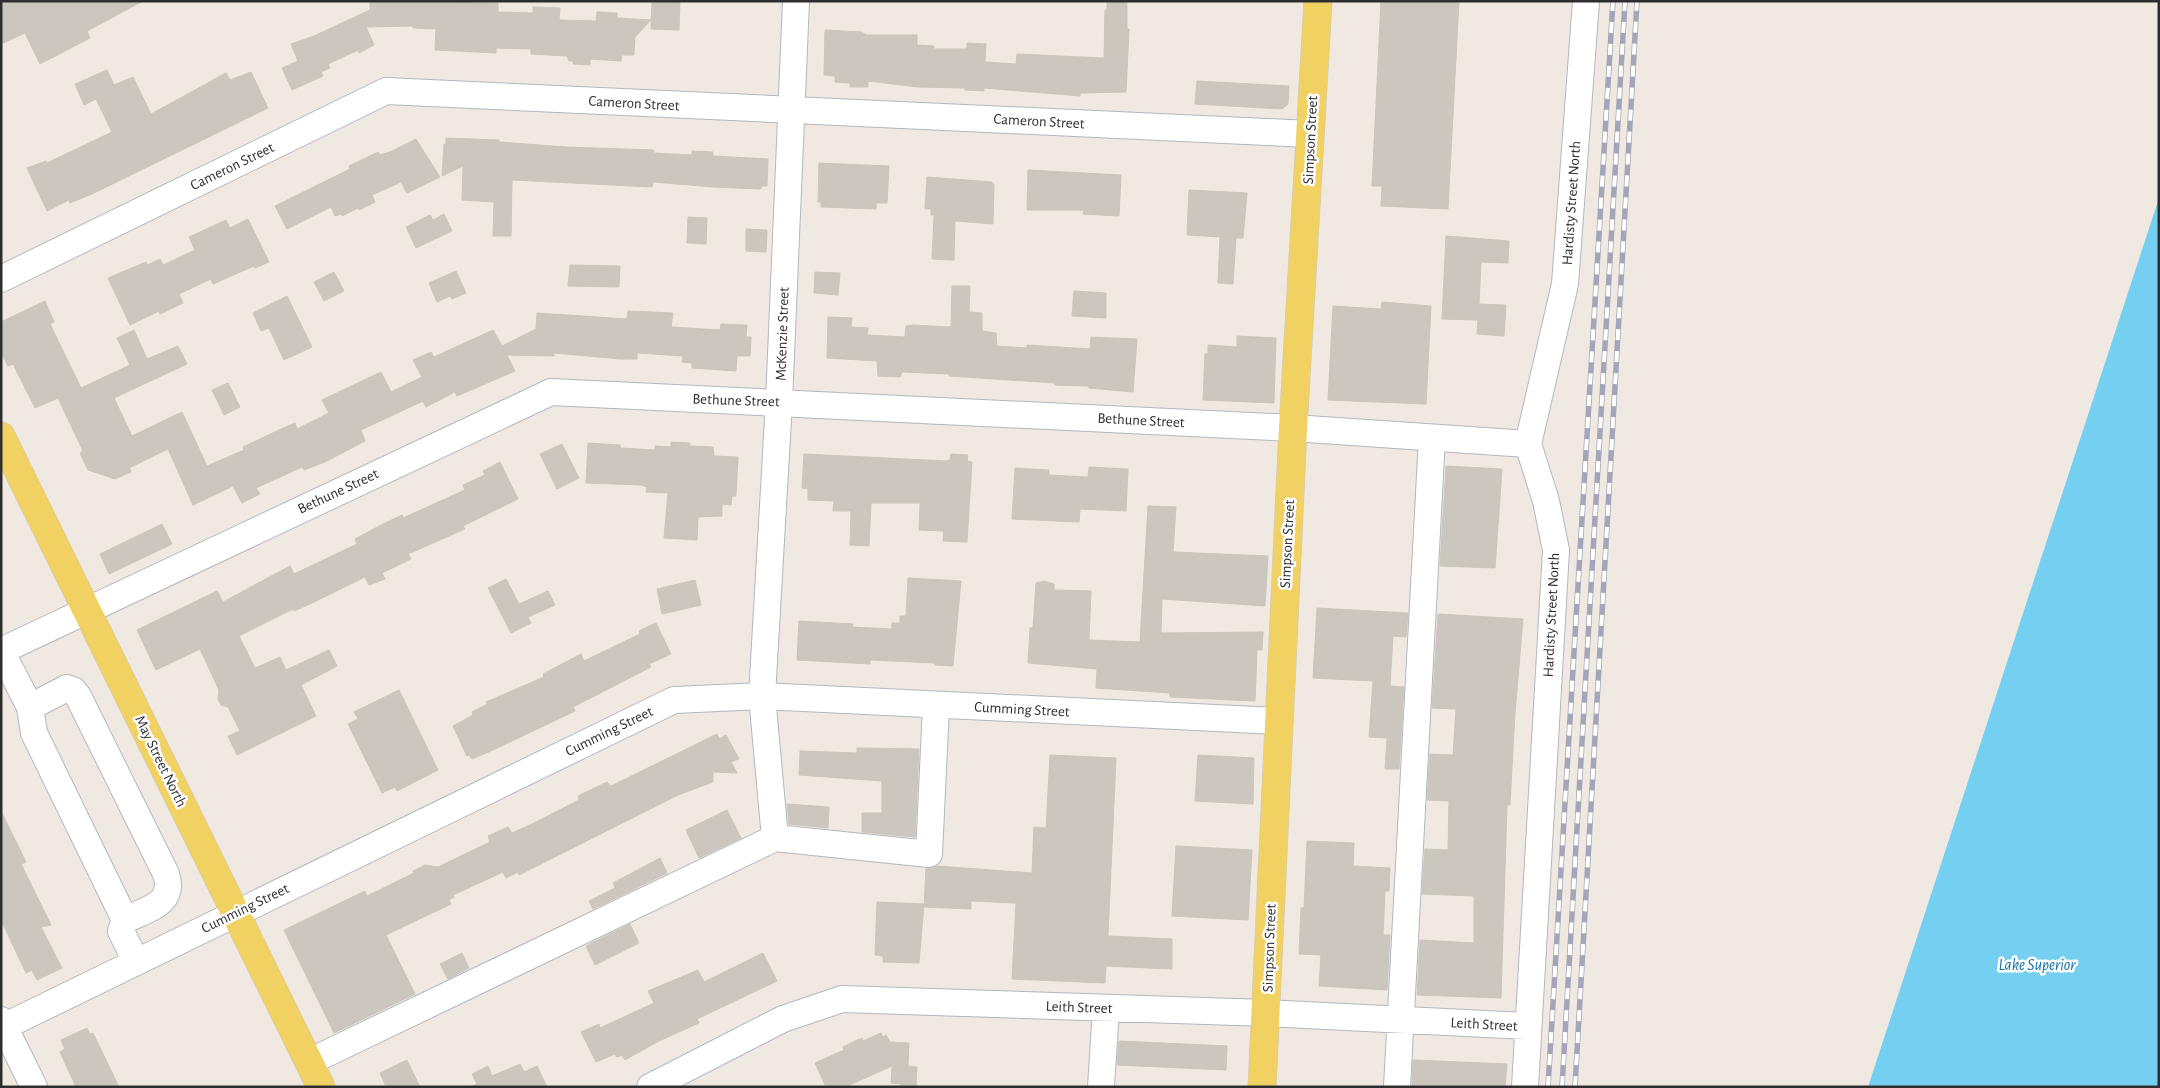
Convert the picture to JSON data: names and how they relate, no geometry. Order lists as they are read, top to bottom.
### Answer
{
  "streets": {
    "main road": ["Simpson Street", "May Street North"],
    "street": [
      "Cameron Street",
      "Hardisty Street North",
      "McKenzie Street",
      "Bethune Street",
      "Cumming Street",
      "Leith Street"
    ]
  },
  "crossings": [
    ["Cameron Street", "Simpson Street"],
    ["Cameron Street", "McKenzie Street"],
    ["Simpson Street", "Bethune Street"],
    ["Simpson Street", "Cumming Street"],
    ["Simpson Street", "Leith Street"],
    ["Hardisty Street North", "Bethune Street"],
    ["Hardisty Street North", "Leith Street"],
    ["McKenzie Street", "Bethune Street"],
    ["McKenzie Street", "Cumming Street"],
    ["Bethune Street", "May Street North"],
    ["Cumming Street", "May Street North"]
  ],
  "water": ["Lake Superior"]
}
